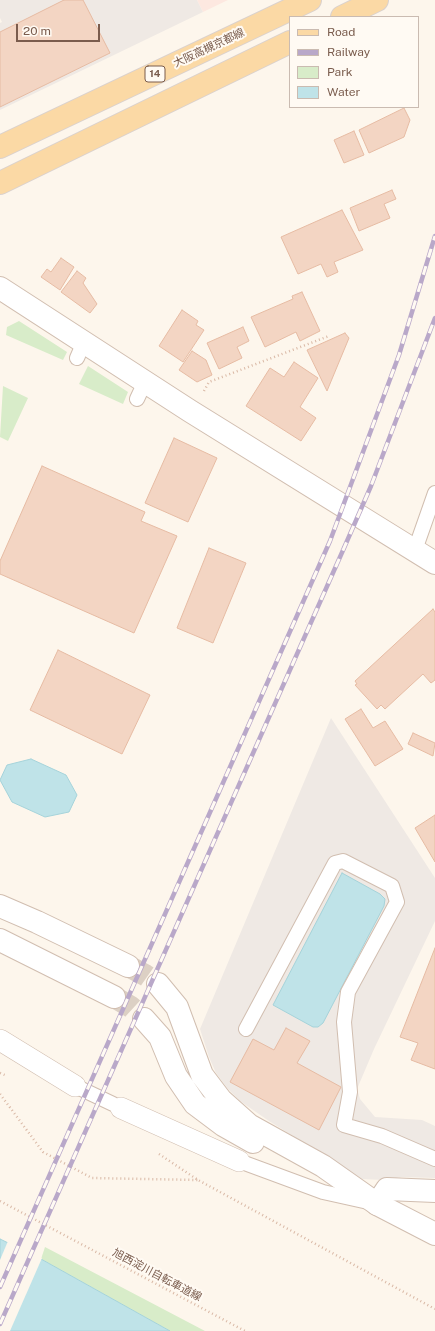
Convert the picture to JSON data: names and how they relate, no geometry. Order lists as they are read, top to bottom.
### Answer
{
  "streets": {
    "main road": ["大阪高槻京都線", "14"],
    "path": ["旭西淀川自転車道線"]
  },
  "legend": [
    "Road",
    "Railway",
    "Park",
    "Water"
  ],
  "scale_bar": "20 m"
}
